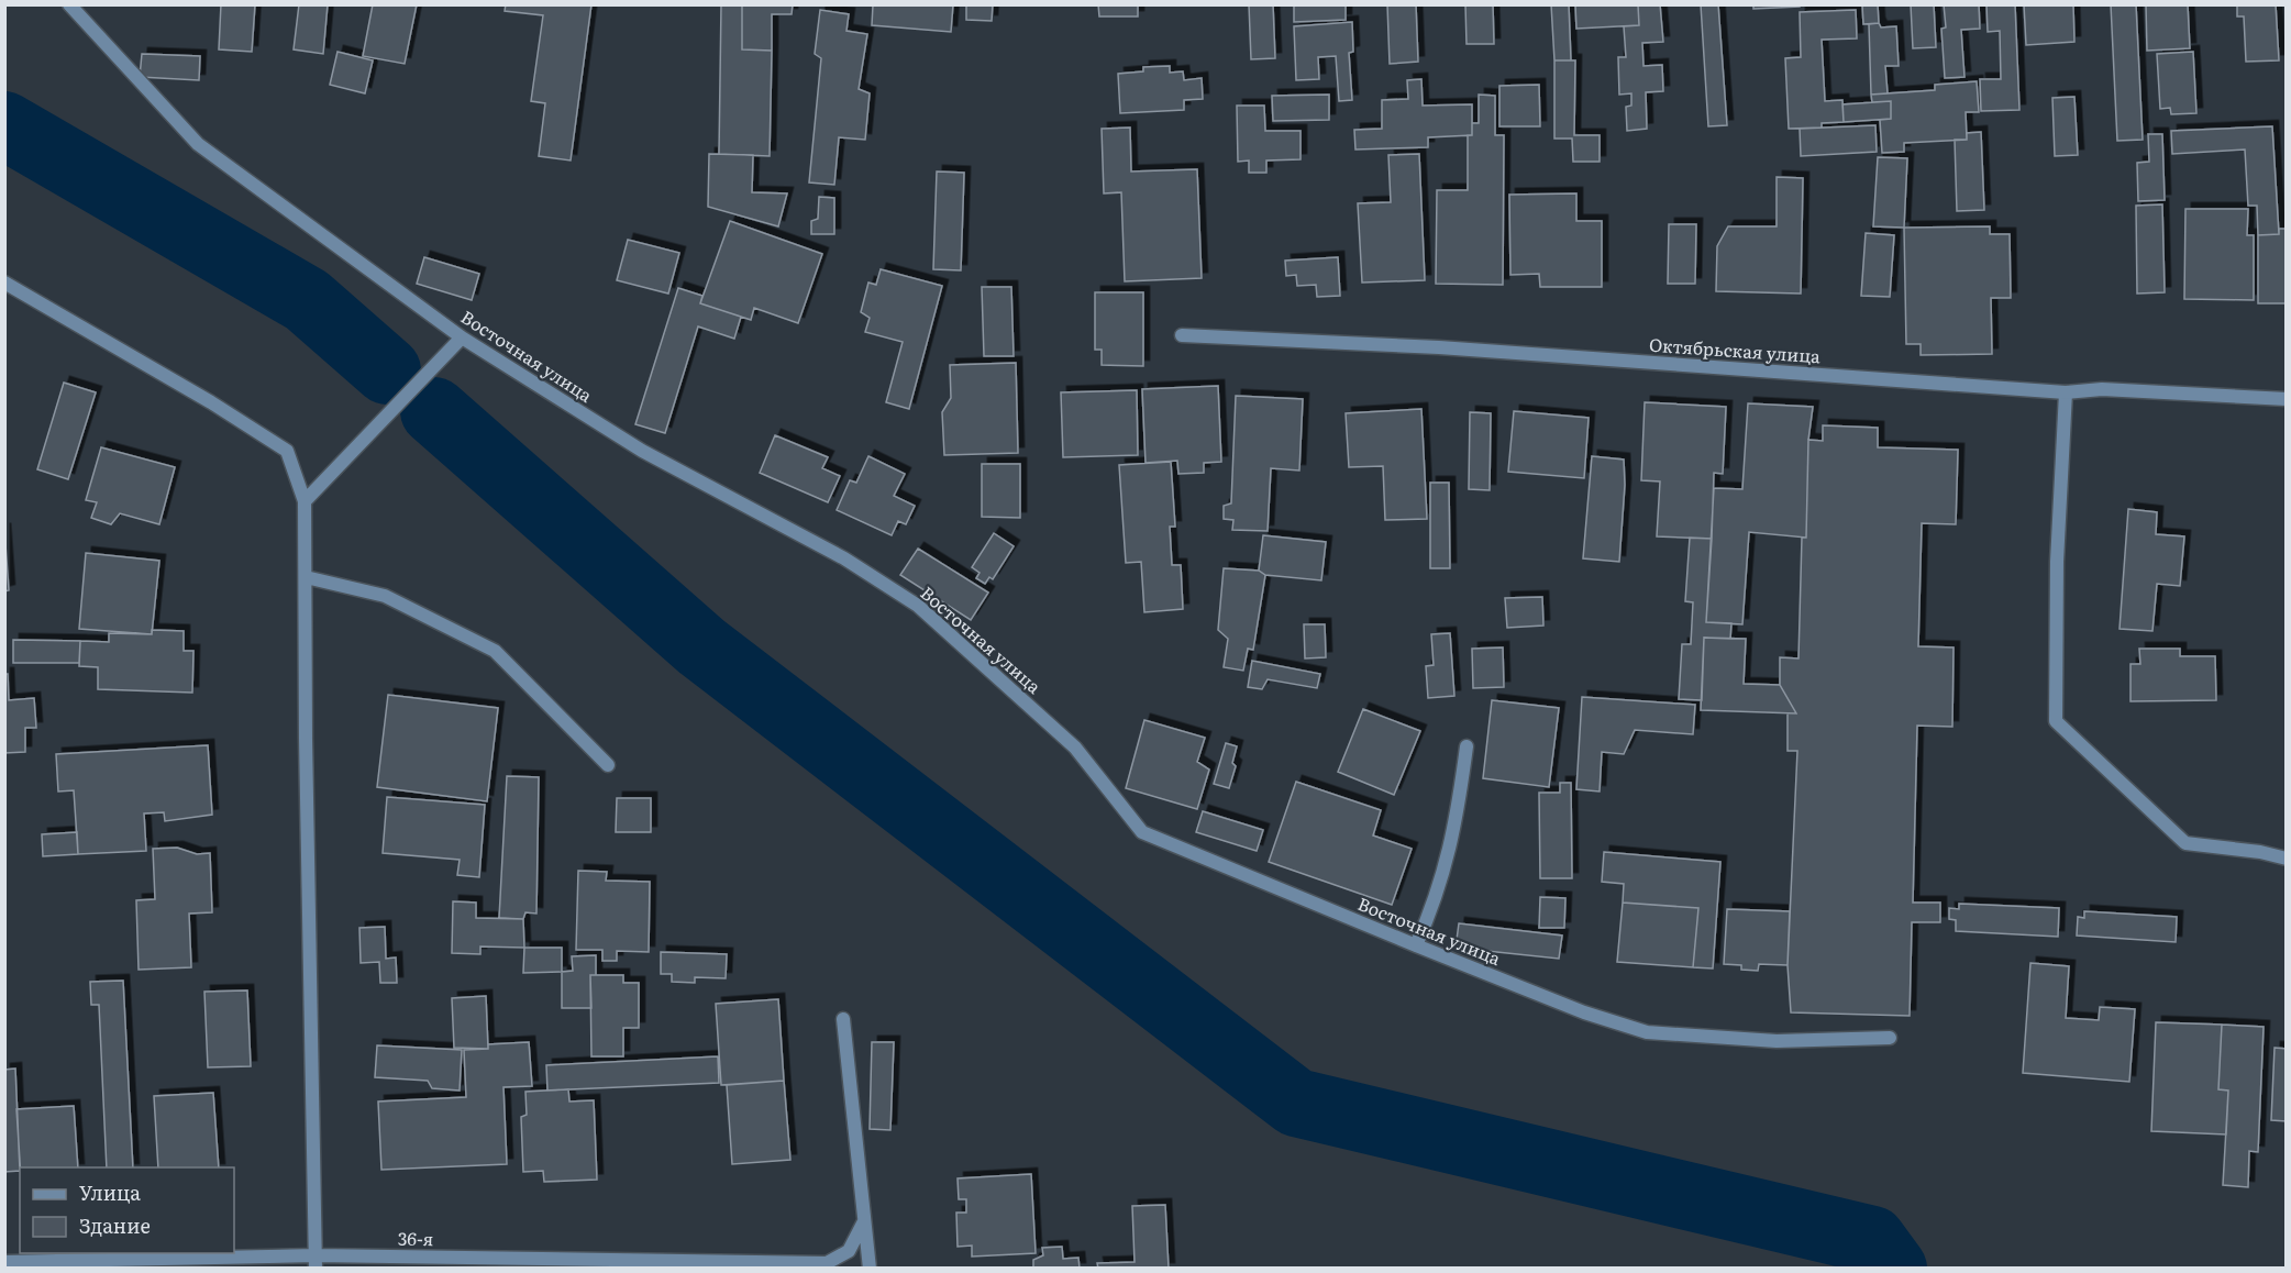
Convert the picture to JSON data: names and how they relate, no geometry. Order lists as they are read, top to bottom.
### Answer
{
  "streets": {
    "street": ["Октябрьская улица", "Восточная улица", "36-я"]
  },
  "legend": ["Улица", "Здание"]
}
